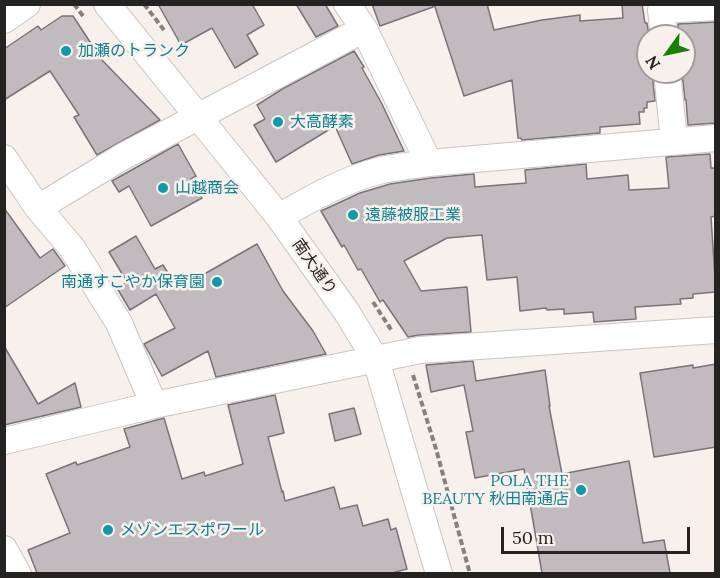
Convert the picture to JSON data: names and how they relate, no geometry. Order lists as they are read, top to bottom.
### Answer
{
  "streets": {
    "street": ["南大通り"]
  },
  "places": [
    "加瀬のトランク",
    "大高酵素",
    "山越商会",
    "遠藤被服工業",
    "南通すこやか保育園",
    "POLA THE BEAUTY 秋田南通店",
    "メゾンエスポワール"
  ],
  "scale_bar": "50 m",
  "north": "bottom left"
}
